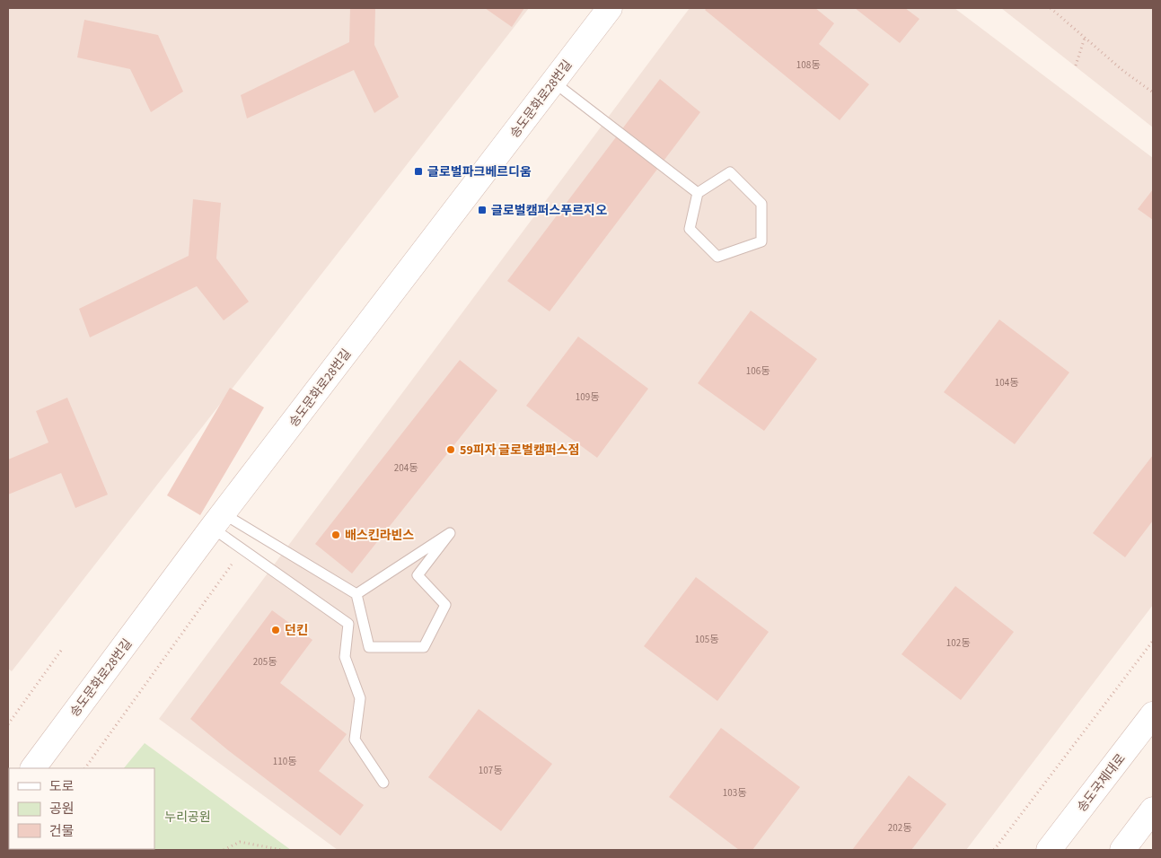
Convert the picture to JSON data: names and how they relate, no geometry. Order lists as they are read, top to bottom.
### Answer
{
  "streets": {
    "street": ["송도문화로28번길", "송도국제대로"]
  },
  "parks": ["누리공원"],
  "places": {
    "transit": ["글로벌파크베르디움", "글로벌캠퍼스푸르지오"],
    "other": ["59피자 글로벌캠퍼스점", "배스킨라빈스", "던킨"]
  },
  "house_numbers": [
    "108동",
    "106동",
    "104동",
    "109동",
    "204동",
    "105동",
    "102동",
    "205동",
    "110동",
    "107동",
    "103동",
    "202동"
  ],
  "legend": ["도로", "공원", "건물"]
}
